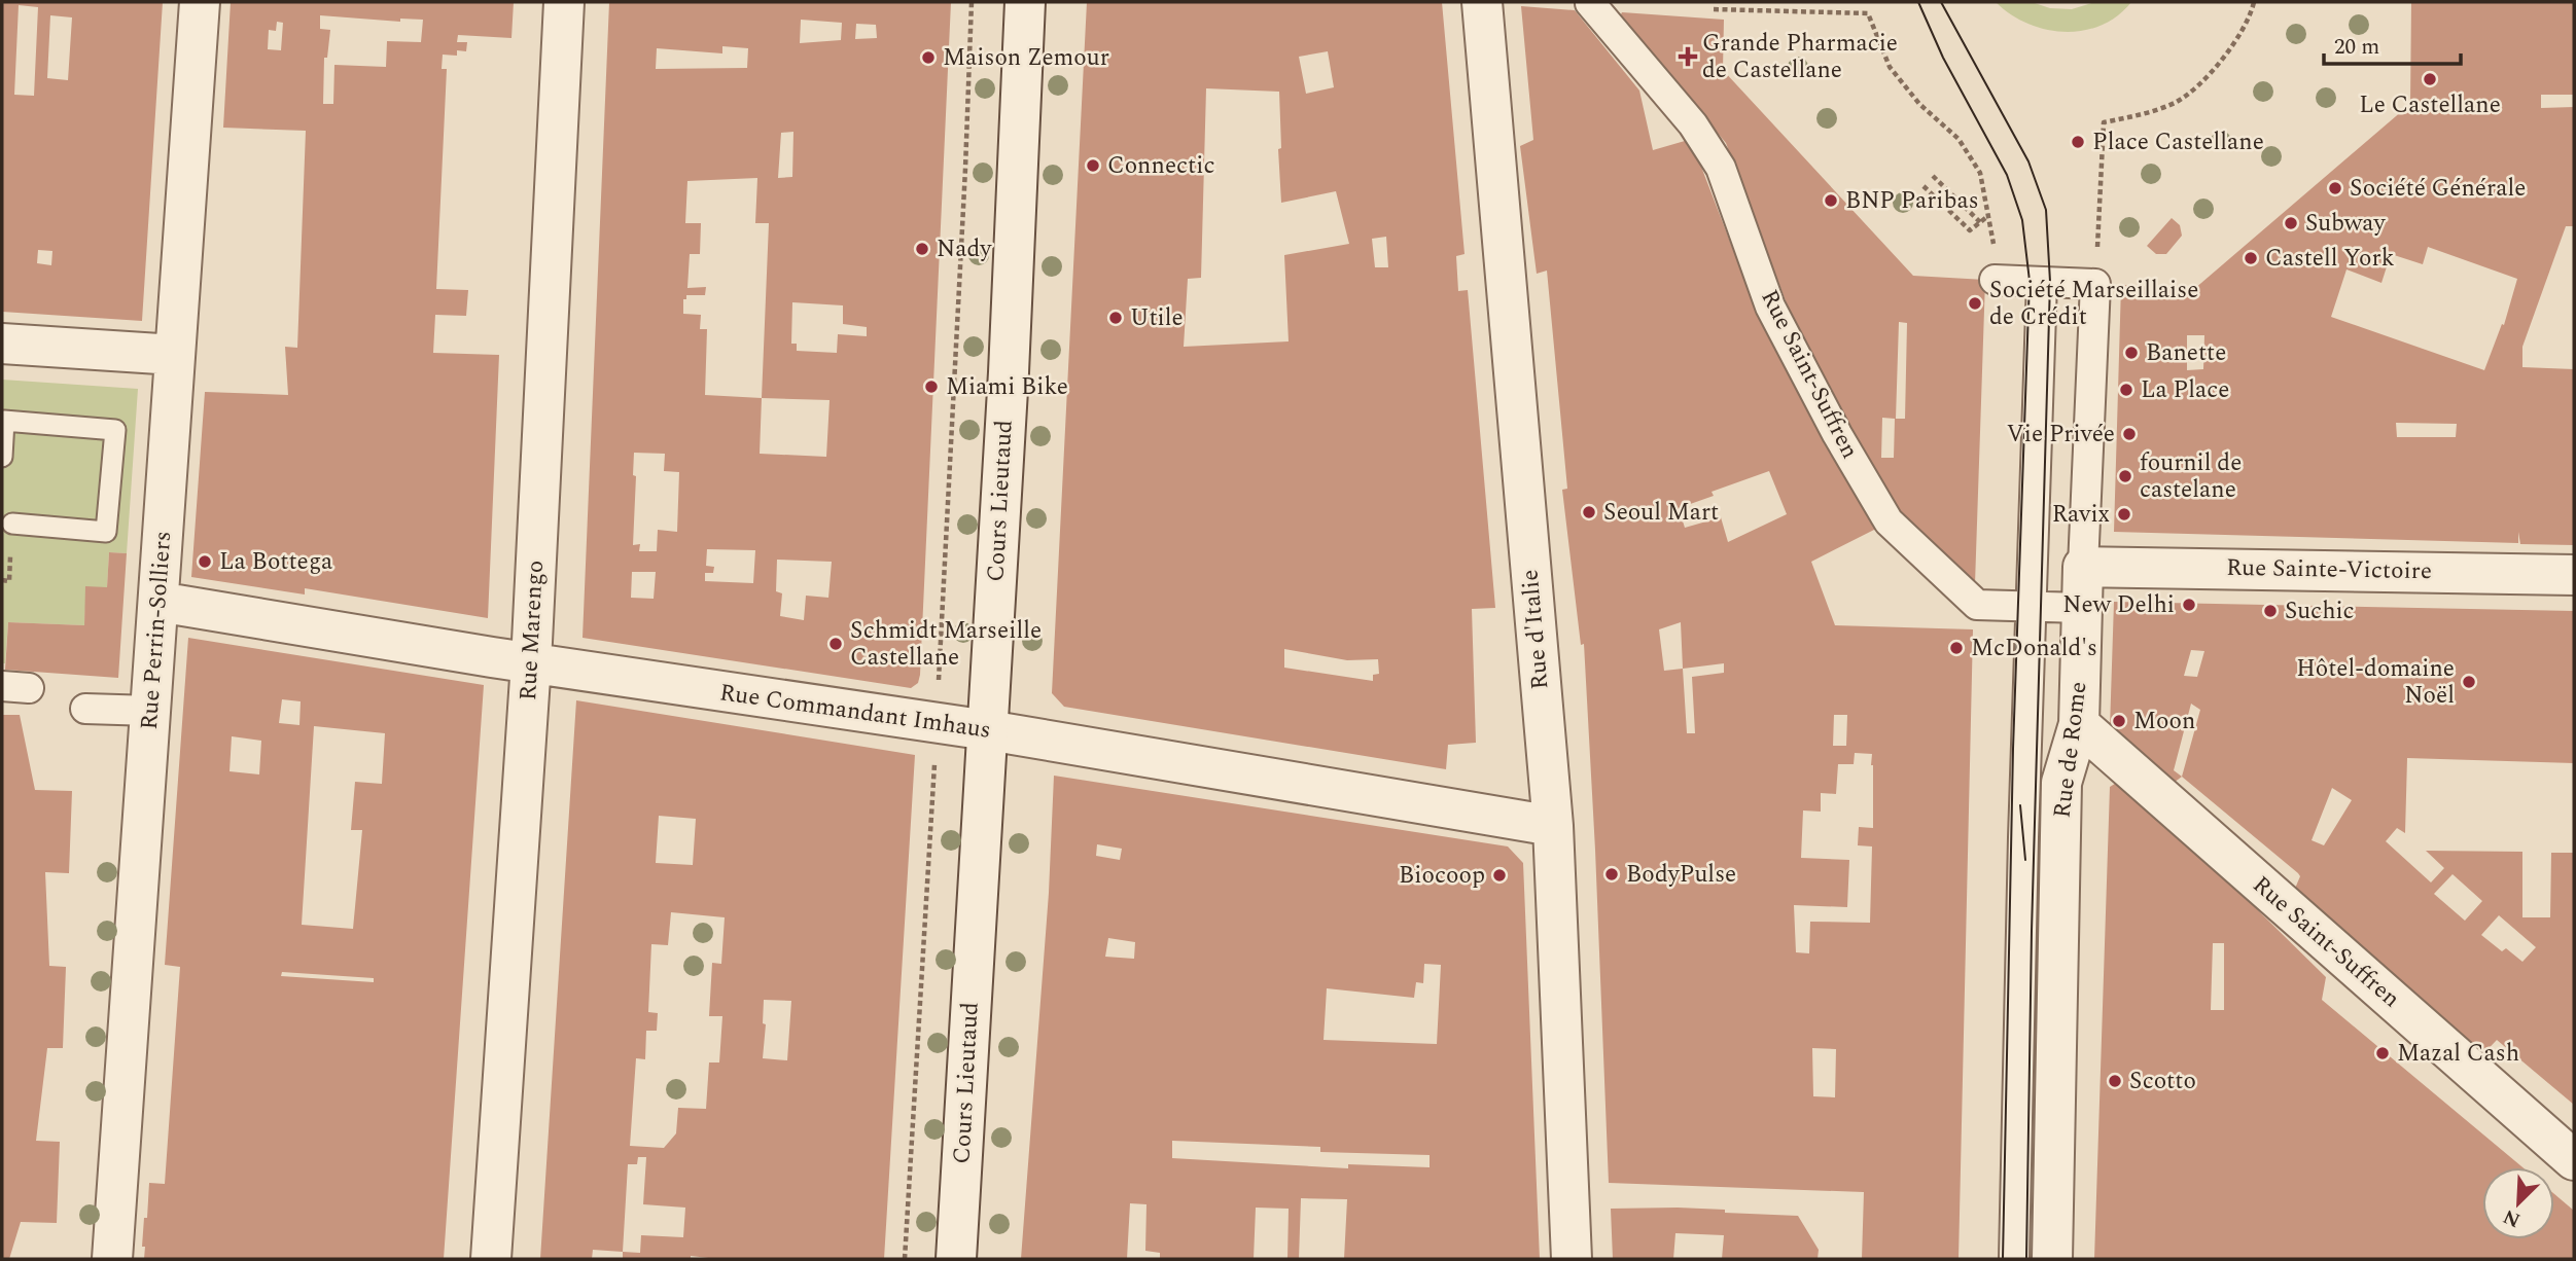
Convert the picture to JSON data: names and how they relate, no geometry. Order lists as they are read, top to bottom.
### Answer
{
  "streets": {
    "street": [
      "Rue Saint-Suffren",
      "Cours Lieutaud",
      "Rue Sainte-Victoire",
      "Rue d'Italie",
      "Rue Perrin-Solliers",
      "Rue Marengo",
      "Rue Commandant Imhaus",
      "Rue de Rome"
    ]
  },
  "crossings": [
    ["Rue Saint-Suffren", "Rue de Rome"],
    ["Cours Lieutaud", "Rue Commandant Imhaus"],
    ["Rue Sainte-Victoire", "Rue de Rome"],
    ["Rue d'Italie", "Rue Commandant Imhaus"],
    ["Rue Perrin-Solliers", "Rue Commandant Imhaus"],
    ["Rue Marengo", "Rue Commandant Imhaus"]
  ],
  "places": {
    "health": ["Grande Pharmacie de Castellane"],
    "other": [
      "Maison Zemour",
      "Le Castellane",
      "Place Castellane",
      "Connectic",
      "Société Générale",
      "BNP Paribas",
      "Subway",
      "Nady",
      "Castell York",
      "Société Marseillaise de Crédit",
      "Utile",
      "Banette",
      "Miami Bike",
      "La Place",
      "Vie Privée",
      "fournil de castelane",
      "Seoul Mart",
      "Ravix",
      "La Bottega",
      "New Delhi",
      "Suchic",
      "Schmidt Marseille Castellane",
      "McDonald's",
      "Hôtel-domaine Noël",
      "Moon",
      "BodyPulse",
      "Biocoop",
      "Mazal Cash",
      "Scotto"
    ]
  },
  "scale_bar": "20 m",
  "north": "bottom left"
}
